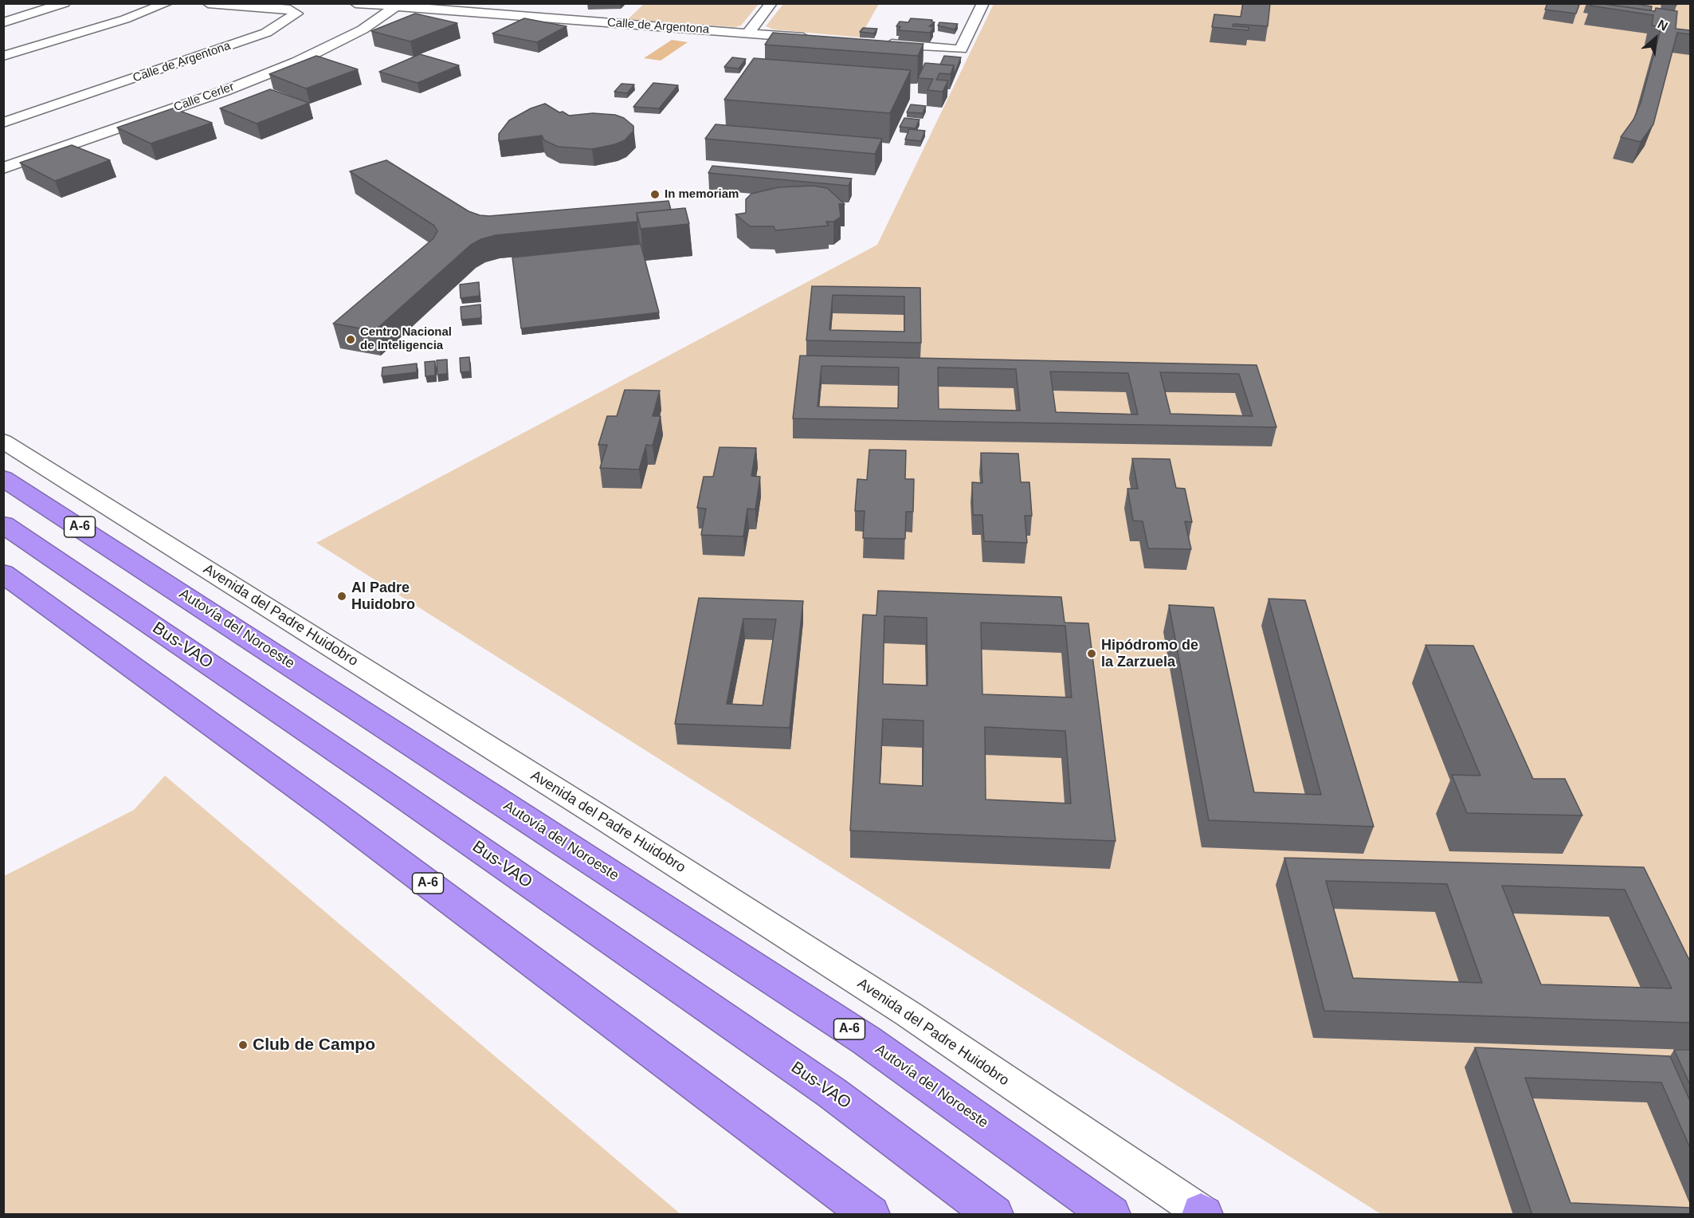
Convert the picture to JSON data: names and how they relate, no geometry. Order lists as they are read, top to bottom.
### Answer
{
  "streets": {
    "highway": ["A-6", "Autovía del Noroeste", "Bus-VAO"],
    "street": ["Calle de Argentona", "Calle Cerler", "Avenida del Padre Huidobro"]
  },
  "crossings": [
    ["Calle de Argentona", "Calle Cerler"]
  ],
  "places": [
    "In memoriam",
    "Centro Nacional de Inteligencia",
    "Al Padre Huidobro",
    "Hipódromo de la Zarzuela",
    "Club de Campo"
  ],
  "north": "top right"
}
